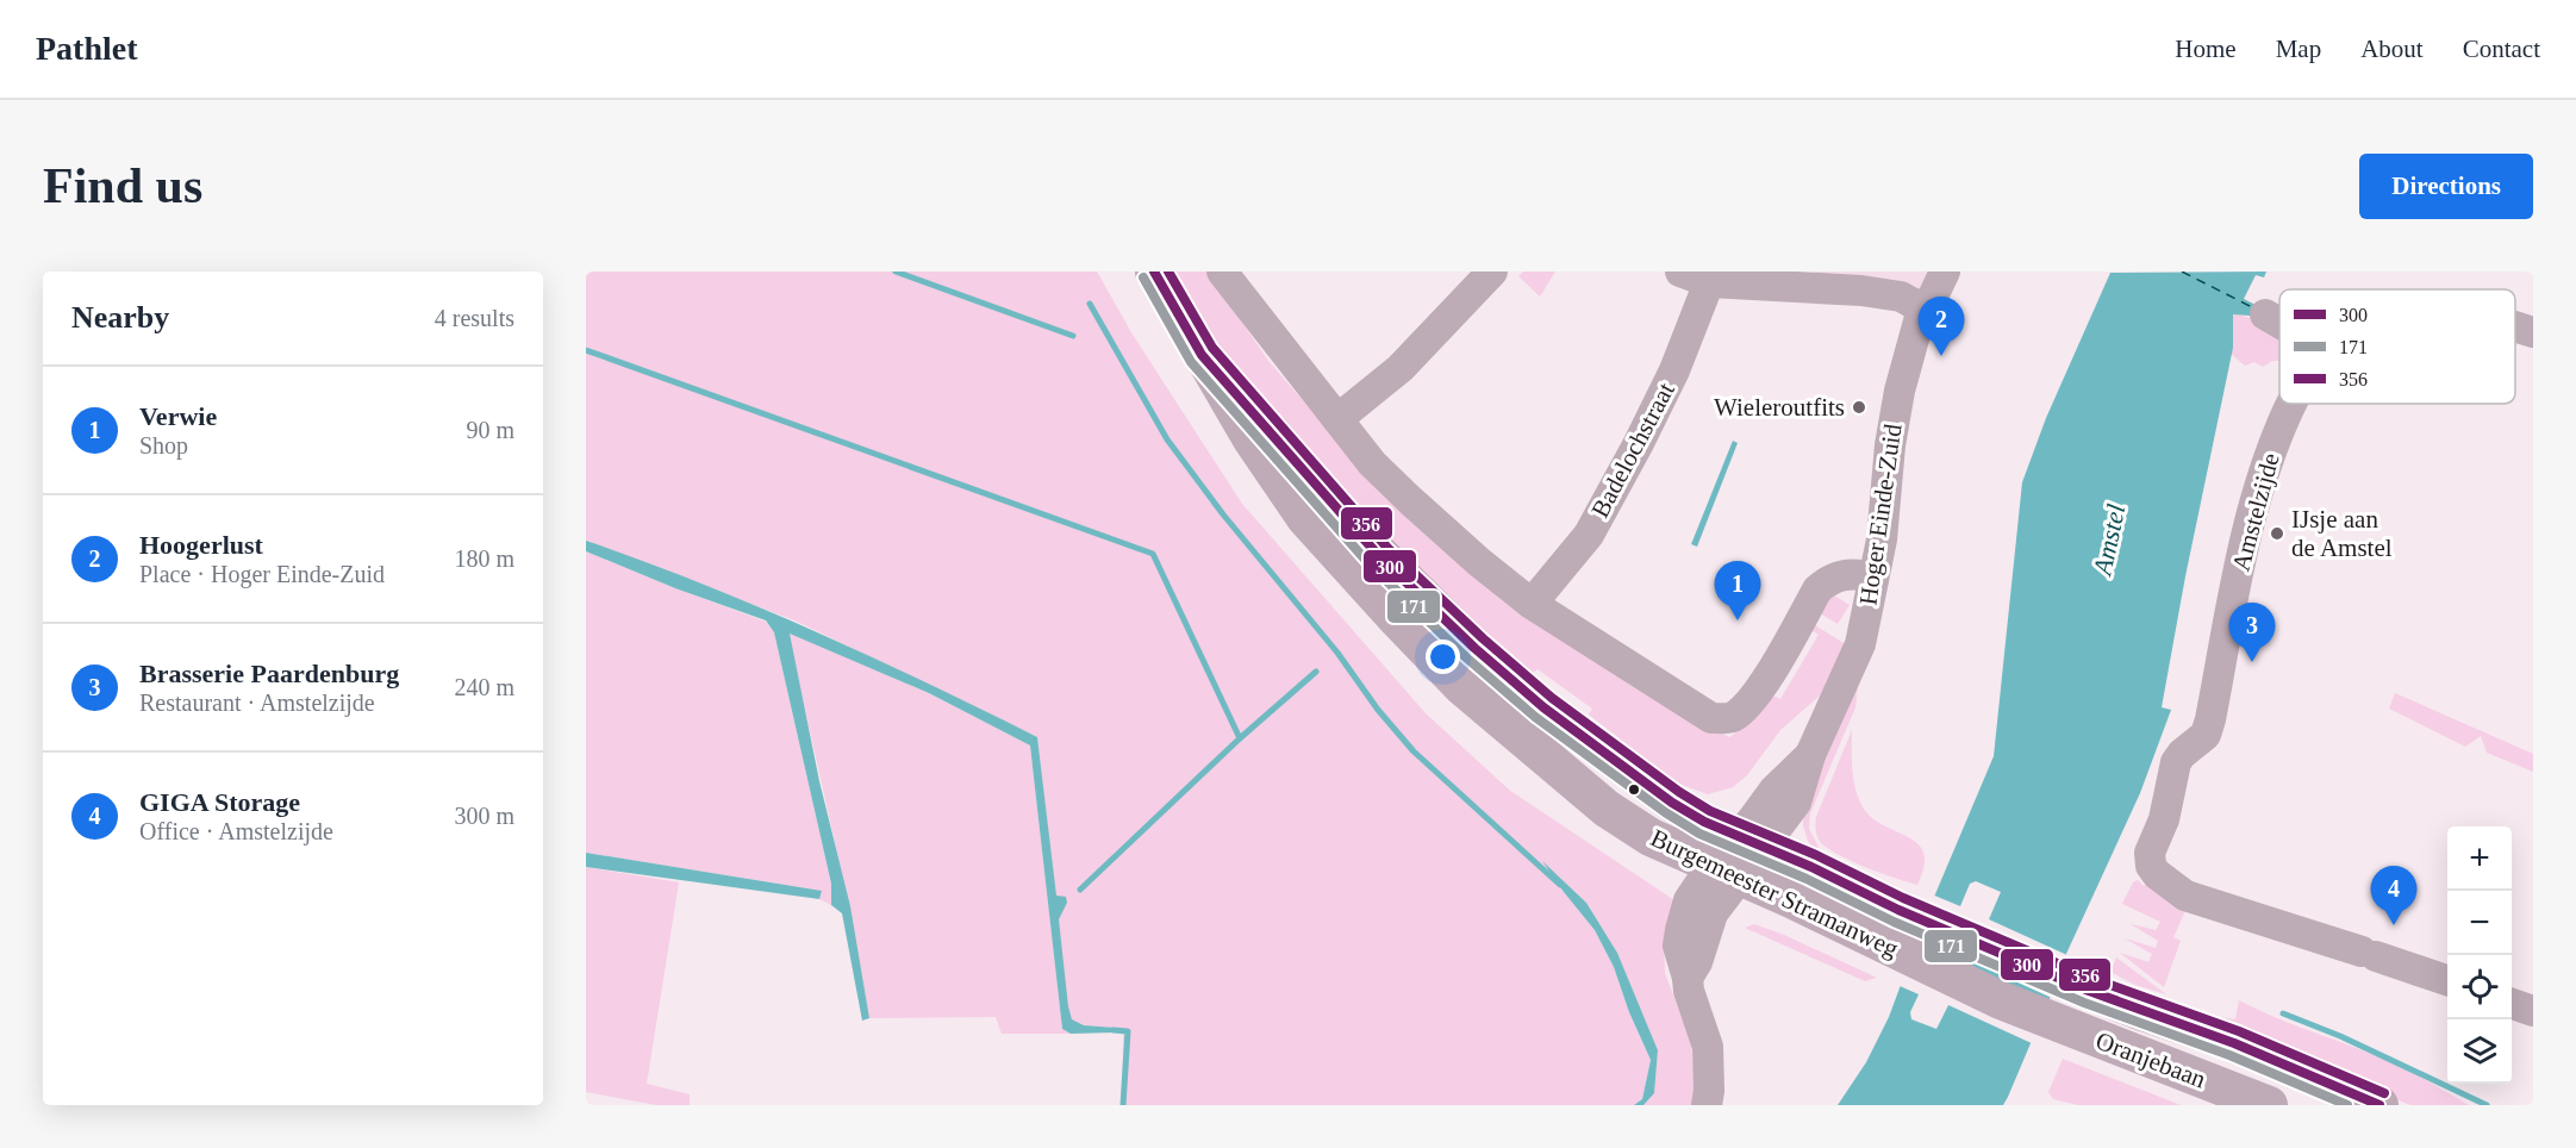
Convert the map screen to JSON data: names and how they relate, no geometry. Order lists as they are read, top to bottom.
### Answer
{
  "streets": {
    "main road": ["Burgemeester Stramanweg", "Oranjebaan"],
    "street": ["Badelochstraat", "Amstelzijde", "Hoger Einde-Zuid"]
  },
  "crossings": [
    ["Hoger Einde-Zuid", "Burgemeester Stramanweg"],
    ["Burgemeester Stramanweg", "Oranjebaan"]
  ],
  "water": ["Amstel"],
  "places": ["Wieleroutfits", "IJsje aan de Amstel"],
  "lines": ["transit line 300", "transit line 356", "transit line 171"],
  "legend": ["300", "171", "356"],
  "page": {
    "header": "Pathlet",
    "nav": [
      "Home",
      "Map",
      "About",
      "Contact"
    ],
    "buttons": "Directions",
    "title": "Find us",
    "heading": ["Nearby", "4 results"],
    "pins": [
      "2",
      "1",
      "3",
      "4"
    ],
    "list": [
      {
        "mark": "1",
        "name": "Verwie",
        "note": "Shop",
        "value": "90 m"
      },
      {
        "mark": "2",
        "name": "Hoogerlust",
        "note": "Place · Hoger Einde-Zuid",
        "value": "180 m"
      },
      {
        "mark": "3",
        "name": "Brasserie Paardenburg",
        "note": "Restaurant · Amstelzijde",
        "value": "240 m"
      },
      {
        "mark": "4",
        "name": "GIGA Storage",
        "note": "Office · Amstelzijde",
        "value": "300 m"
      }
    ],
    "map_buttons": ["+", "−"]
  }
}
